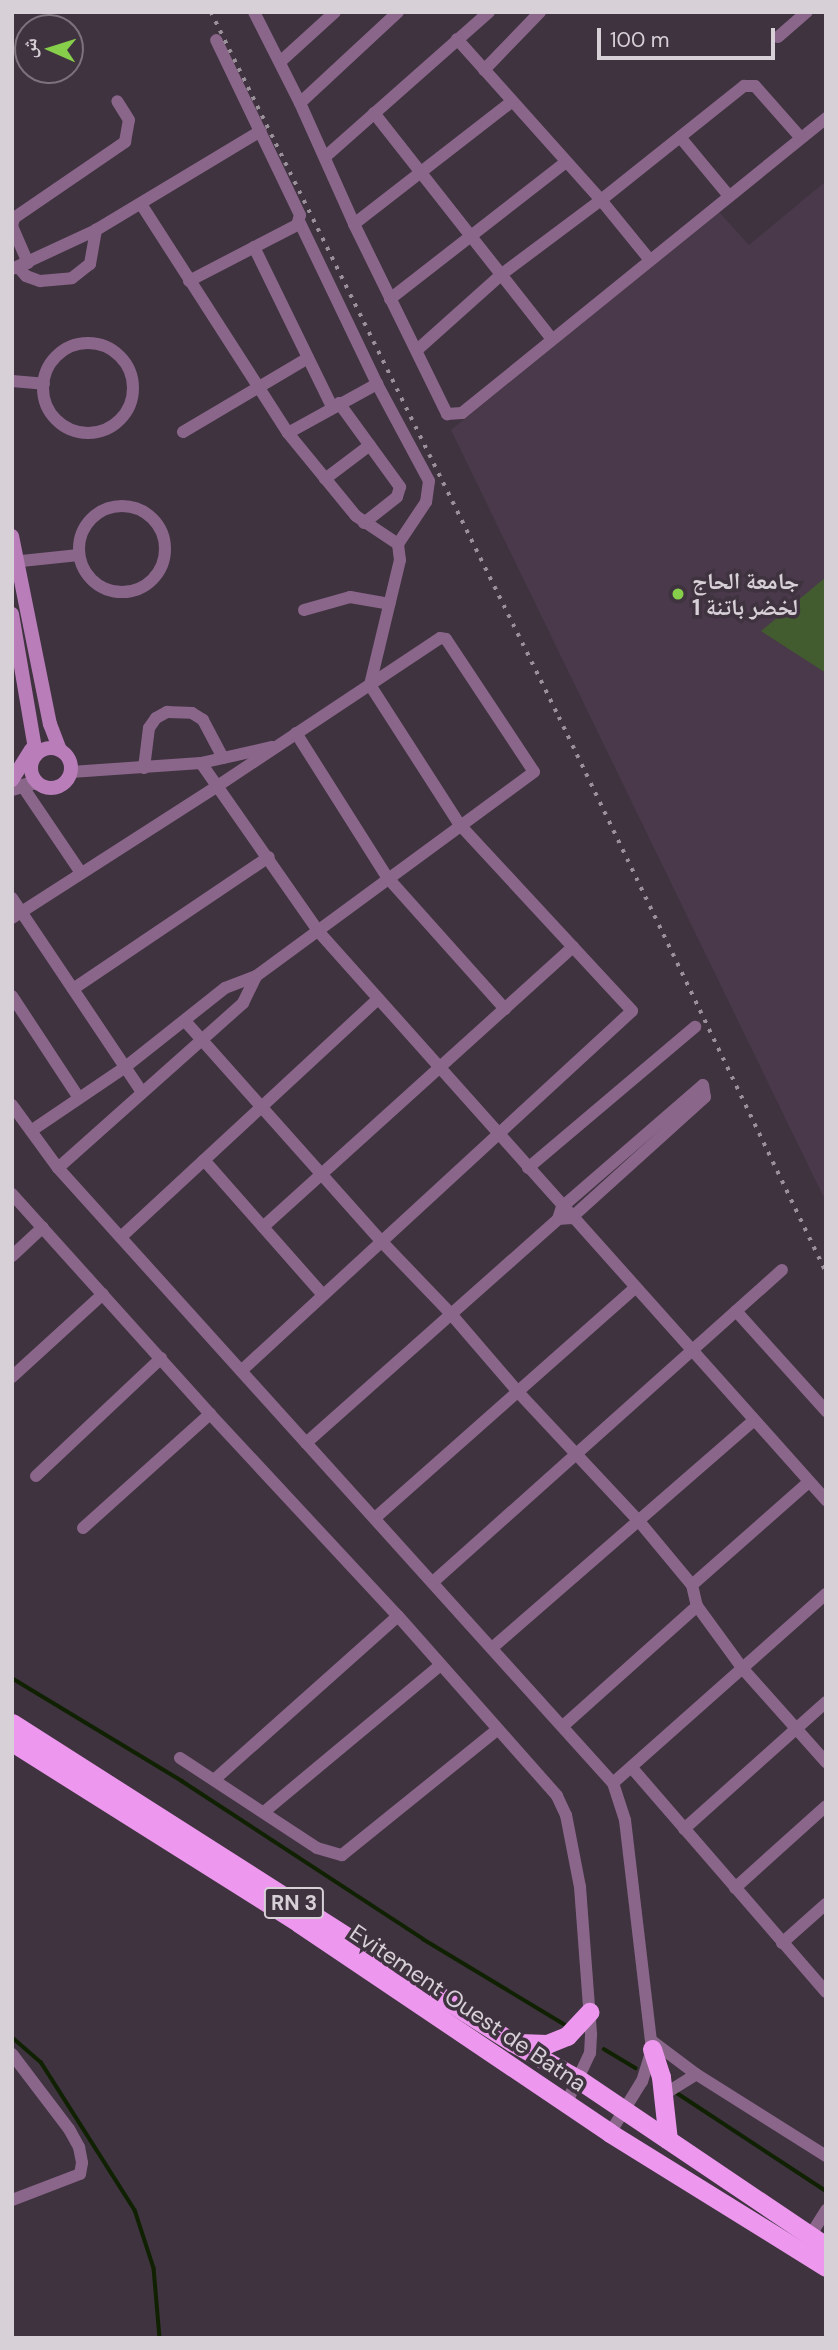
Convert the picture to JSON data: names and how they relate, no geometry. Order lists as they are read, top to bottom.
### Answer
{
  "streets": {
    "highway": ["RN 3", "Evitement Ouest de Batna"]
  },
  "places": ["جامعة الحاج لخضر باتنة 1"],
  "scale_bar": "100 m",
  "north": "left"
}
